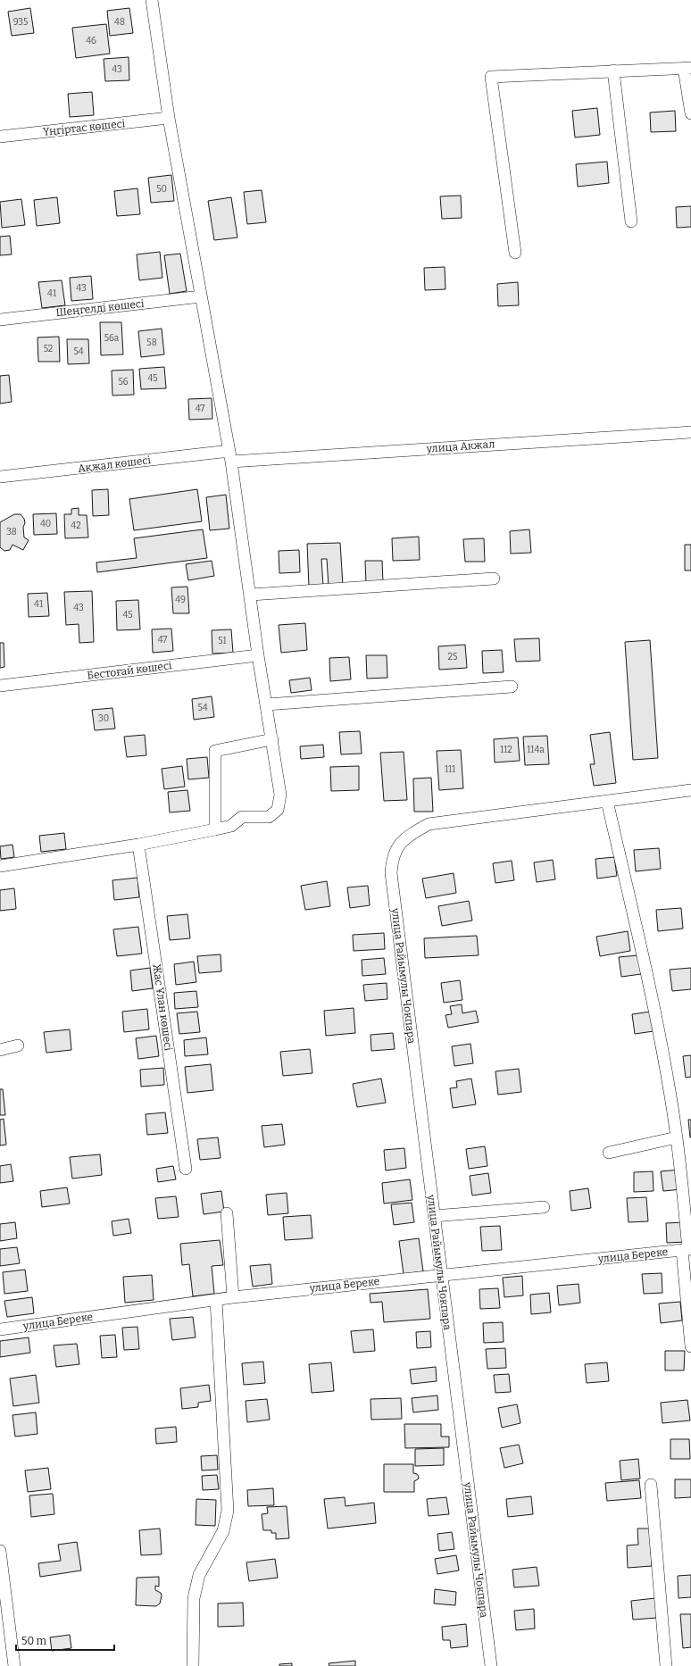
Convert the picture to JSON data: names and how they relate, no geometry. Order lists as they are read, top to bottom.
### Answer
{
  "streets": {
    "street": [
      "Үңгіртас көшесі",
      "Шеңгелді көшесі",
      "улица Акжал",
      "Ақжал көшесі",
      "Бестоғай көшесі",
      "улица Райымулы Чокпара",
      "Жас Ұлан көшесі",
      "улица Береке"
    ]
  },
  "crossings": [
    ["улица Акжал", "Ақжал көшесі"],
    ["улица Райымулы Чокпара", "улица Береке"]
  ],
  "house_numbers": [
    "935",
    "48",
    "46",
    "43",
    "50",
    "43",
    "41",
    "56а",
    "58",
    "52",
    "54",
    "45",
    "56",
    "47",
    "40",
    "42",
    "38",
    "49",
    "41",
    "43",
    "45",
    "47",
    "51",
    "25",
    "54",
    "30",
    "112",
    "114а",
    "111"
  ],
  "scale_bar": "50 m"
}
